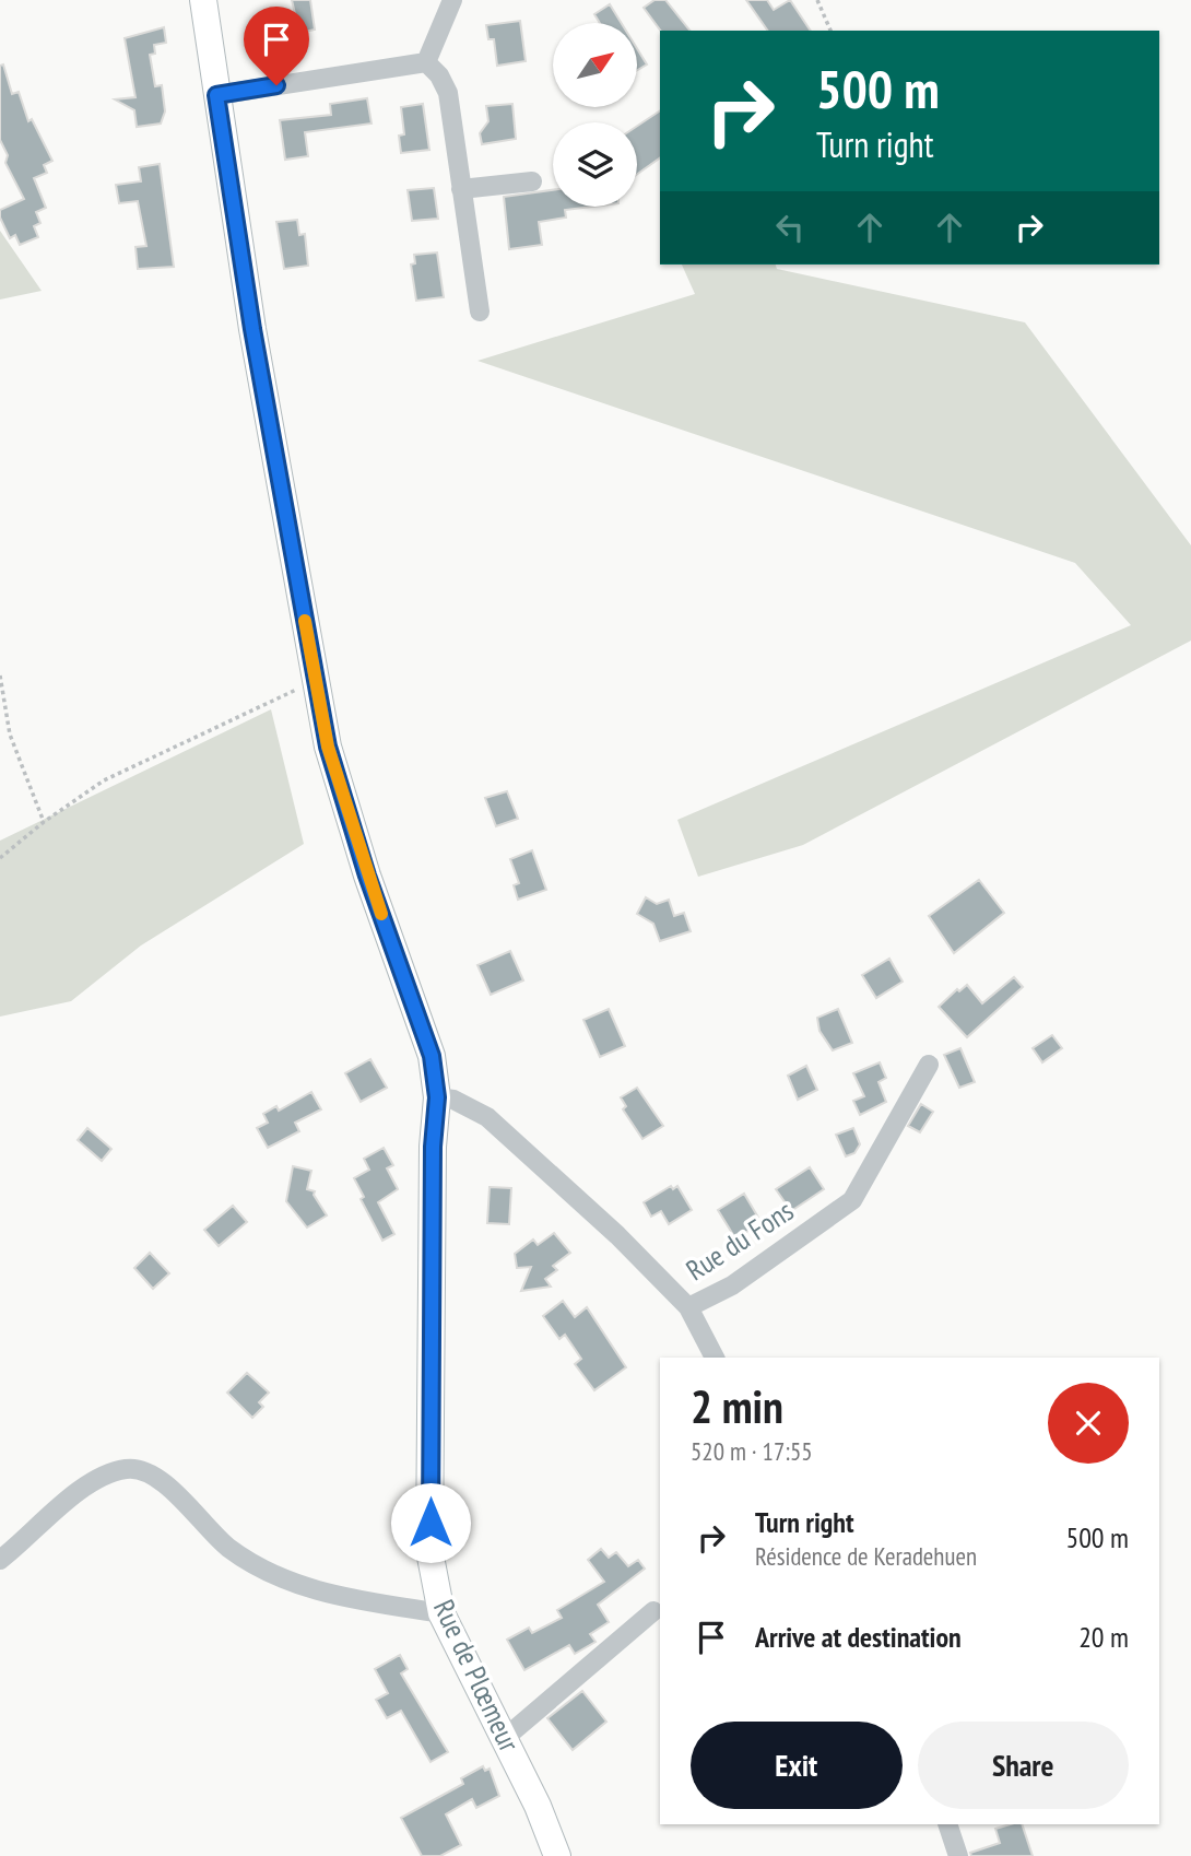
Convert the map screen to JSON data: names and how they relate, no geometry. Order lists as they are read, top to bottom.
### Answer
{
  "streets": {
    "main road": ["Rue de Plœmeur"],
    "street": ["Rue du Fons"]
  },
  "crossings": [
    ["Rue du Fons", "Rue de Plœmeur"]
  ],
  "north": "top right",
  "page": {
    "turn": ["500 m", "Turn right"],
    "heading": ["2 min", "520 m · 17:55"],
    "list": [
      {
        "name": "Turn right",
        "note": "Résidence de Keradehuen",
        "value": "500 m"
      },
      {
        "name": "Arrive at destination",
        "value": "20 m"
      }
    ],
    "buttons": ["Exit", "Share"]
  }
}
